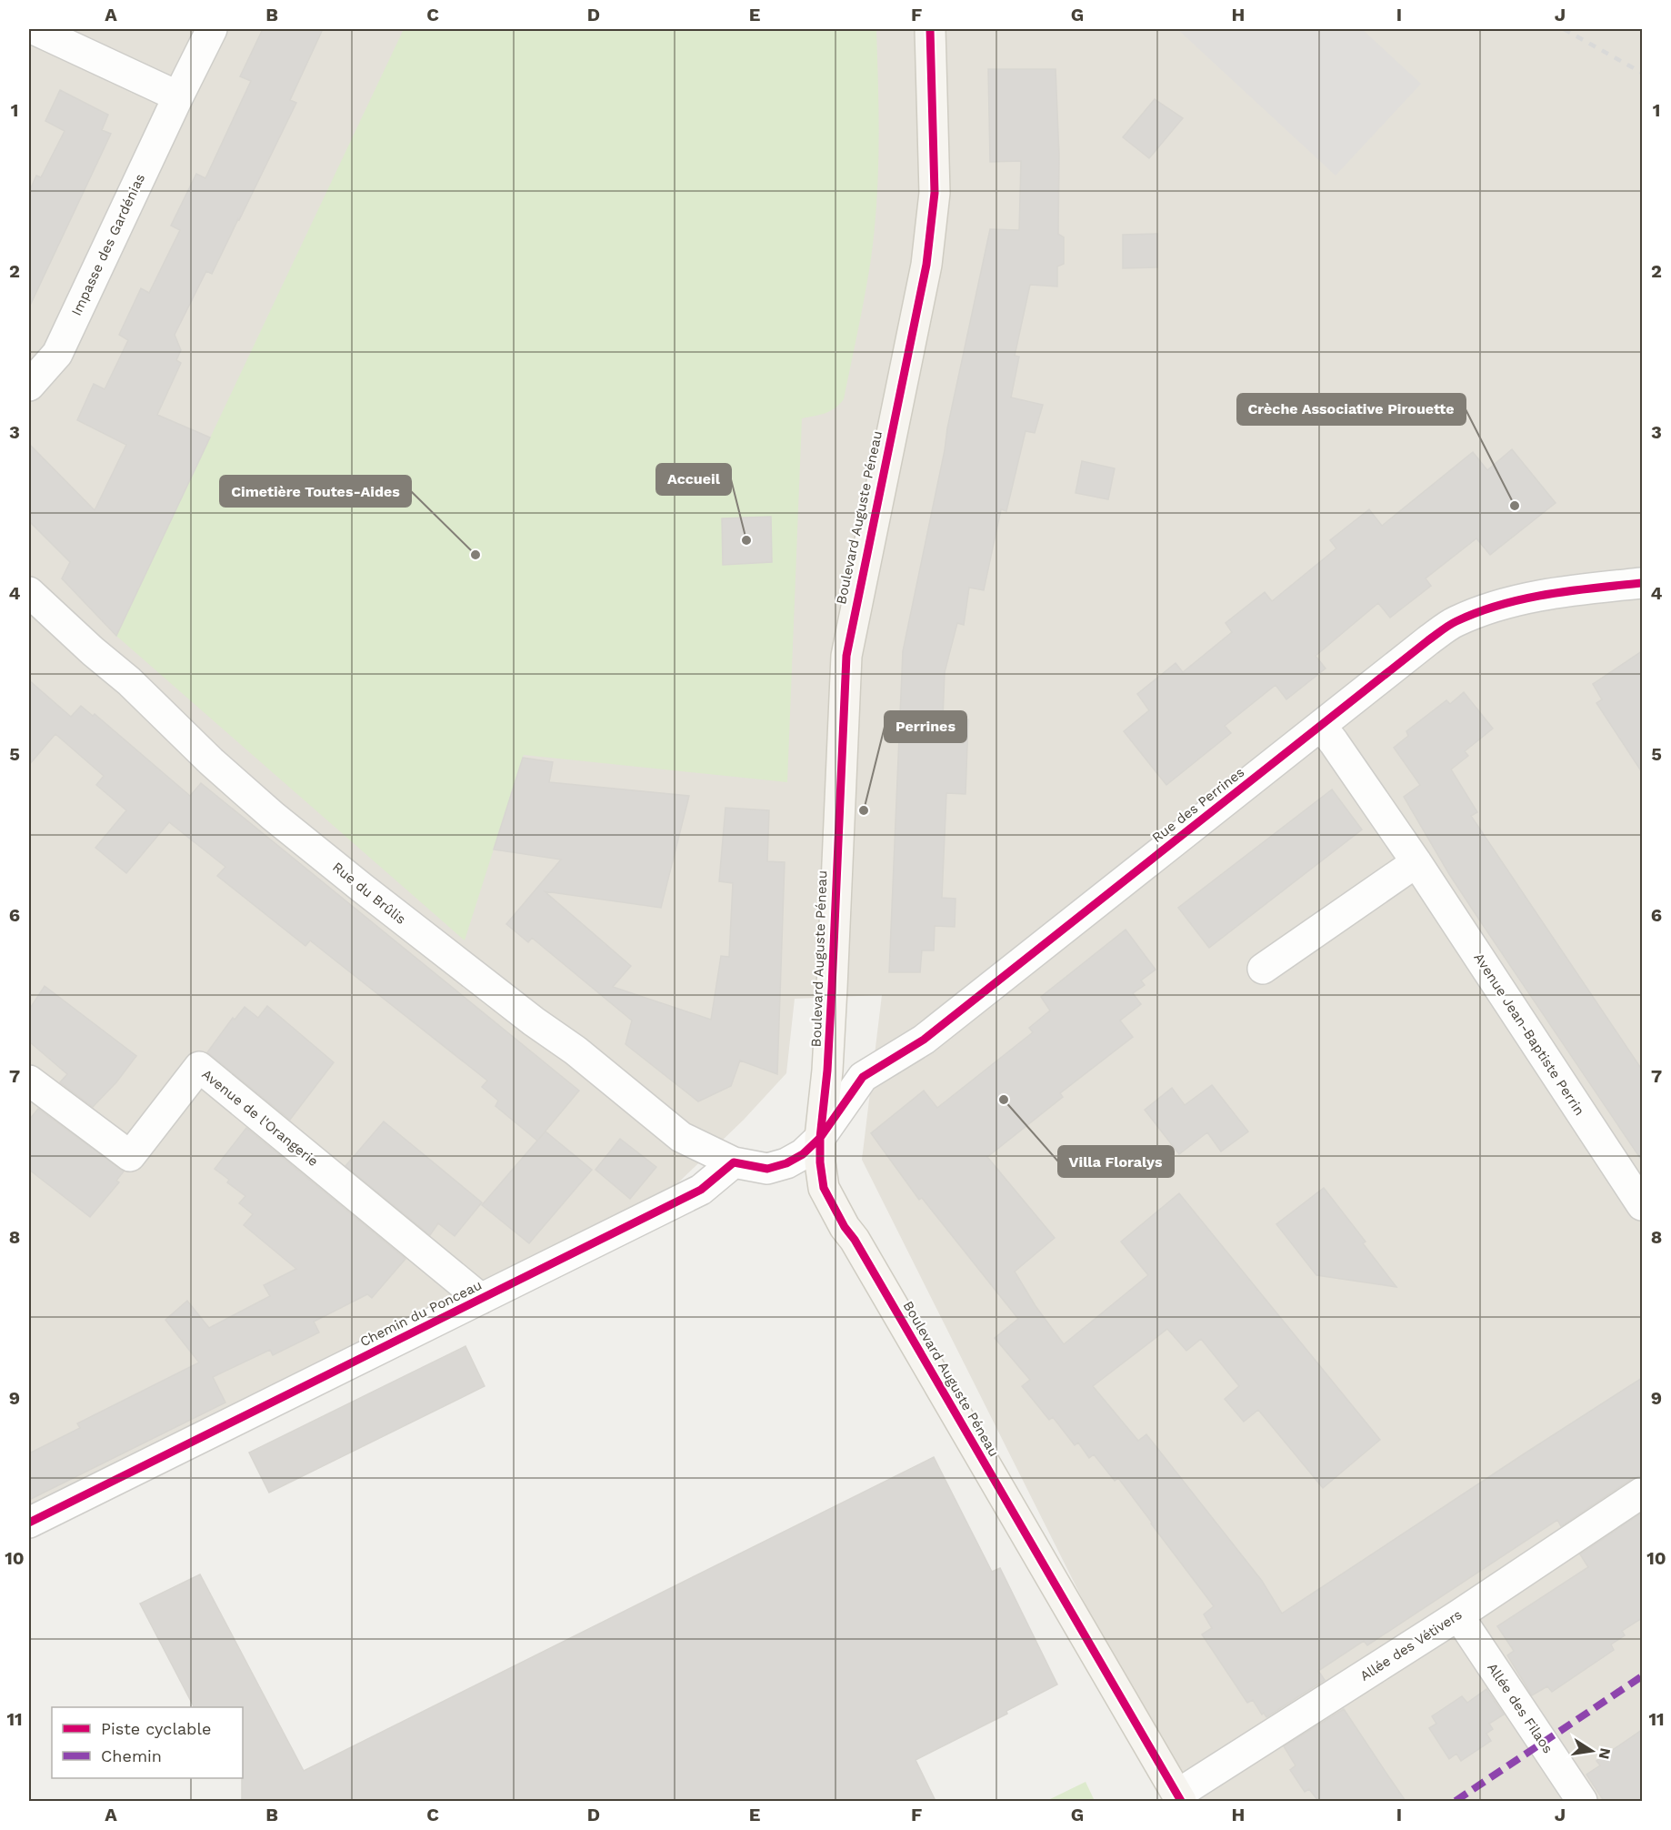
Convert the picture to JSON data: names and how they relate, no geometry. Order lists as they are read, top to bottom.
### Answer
{
  "streets": {
    "street": [
      "Impasse des Gardénias",
      "Boulevard Auguste Péneau",
      "Rue des Perrines",
      "Rue du Brûlis",
      "Avenue Jean-Baptiste Perrin",
      "Avenue de l'Orangerie",
      "Chemin du Ponceau",
      "Allée des Vétivers",
      "Allée des Filaos"
    ]
  },
  "crossings": [
    ["Boulevard Auguste Péneau", "Rue des Perrines"],
    ["Boulevard Auguste Péneau", "Allée des Vétivers"],
    ["Rue des Perrines", "Avenue Jean-Baptiste Perrin"],
    ["Rue du Brûlis", "Chemin du Ponceau"],
    ["Avenue de l'Orangerie", "Chemin du Ponceau"],
    ["Allée des Vétivers", "Allée des Filaos"]
  ],
  "places": [
    "Crèche Associative Pirouette",
    "Accueil",
    "Cimetière Toutes-Aides",
    "Perrines",
    "Villa Floralys"
  ],
  "legend": ["Piste cyclable", "Chemin"],
  "north": "right",
  "grid": {
    "columns": [
      "A",
      "B",
      "C",
      "D",
      "E",
      "F",
      "G",
      "H",
      "I",
      "J"
    ],
    "rows": [
      "1",
      "2",
      "3",
      "4",
      "5",
      "6",
      "7",
      "8",
      "9",
      "10",
      "11"
    ]
  }
}
